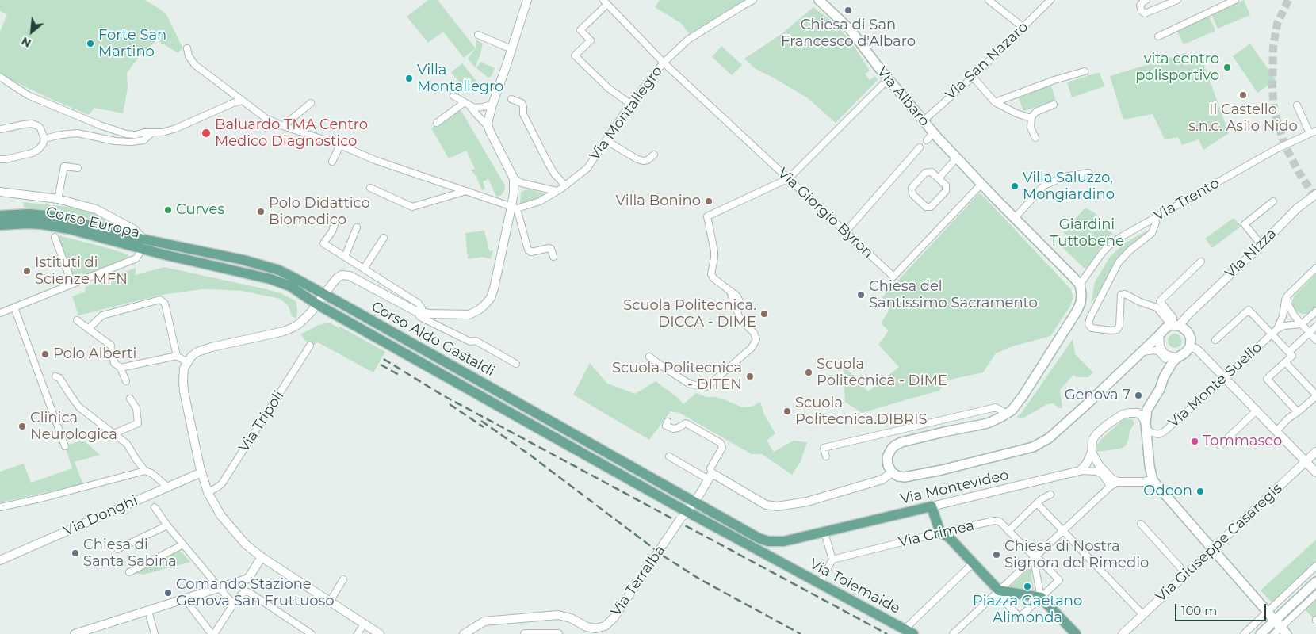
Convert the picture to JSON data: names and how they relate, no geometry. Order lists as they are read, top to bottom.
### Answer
{
  "streets": {
    "main road": [
      "Via Albaro",
      "Corso Europa",
      "Corso Aldo Gastaldi",
      "Via Montevideo",
      "Via Tolemaide"
    ],
    "street": [
      "Via San Nazaro",
      "Via Montallegro",
      "Via Trento",
      "Via Giorgio Byron",
      "Via Nizza",
      "Via Monte Suello",
      "Via Tripoli",
      "Via Donghi",
      "Via Crimea",
      "Via Giuseppe Casaregis",
      "Via Terralba"
    ]
  },
  "crossings": [
    ["Via San Nazaro", "Via Albaro"],
    ["Via Albaro", "Via Trento"],
    ["Via Albaro", "Via Giorgio Byron"],
    ["Via Montallegro", "Via Giorgio Byron"],
    ["Corso Europa", "Corso Aldo Gastaldi"],
    ["Corso Aldo Gastaldi", "Via Montevideo"],
    ["Corso Aldo Gastaldi", "Via Terralba"],
    ["Corso Aldo Gastaldi", "Via Tolemaide"]
  ],
  "parks": ["Giardini Tuttobene"],
  "places": [
    "Chiesa di San Francesco d'Albaro",
    "Forte San Martino",
    "vita centro polisportivo",
    "Villa Montallegro",
    "Il Castello s.n.c. Asilo Nido",
    "Baluardo TMA Centro Medico Diagnostico",
    "Villa Saluzzo, Mongiardino",
    "Villa Bonino",
    "Curves",
    "Polo Didattico Biomedico",
    "Istituti di Scienze MFN",
    "Chiesa del Santissimo Sacramento",
    "Scuola Politecnica. DICCA - DIME",
    "Polo Alberti",
    "Scuola Politecnica - DIME",
    "Scuola Politecnica - DITEN",
    "Genova 7",
    "Scuola Politecnica.DIBRIS",
    "Clinica Neurologica",
    "Tommaseo",
    "Odeon",
    "Chiesa di Santa Sabina",
    "Chiesa di Nostra Signora del Rimedio",
    "Piazza Gaetano Alimonda",
    "Comando Stazione Genova San Fruttuoso"
  ],
  "scale_bar": "100 m",
  "north": "bottom left"
}
